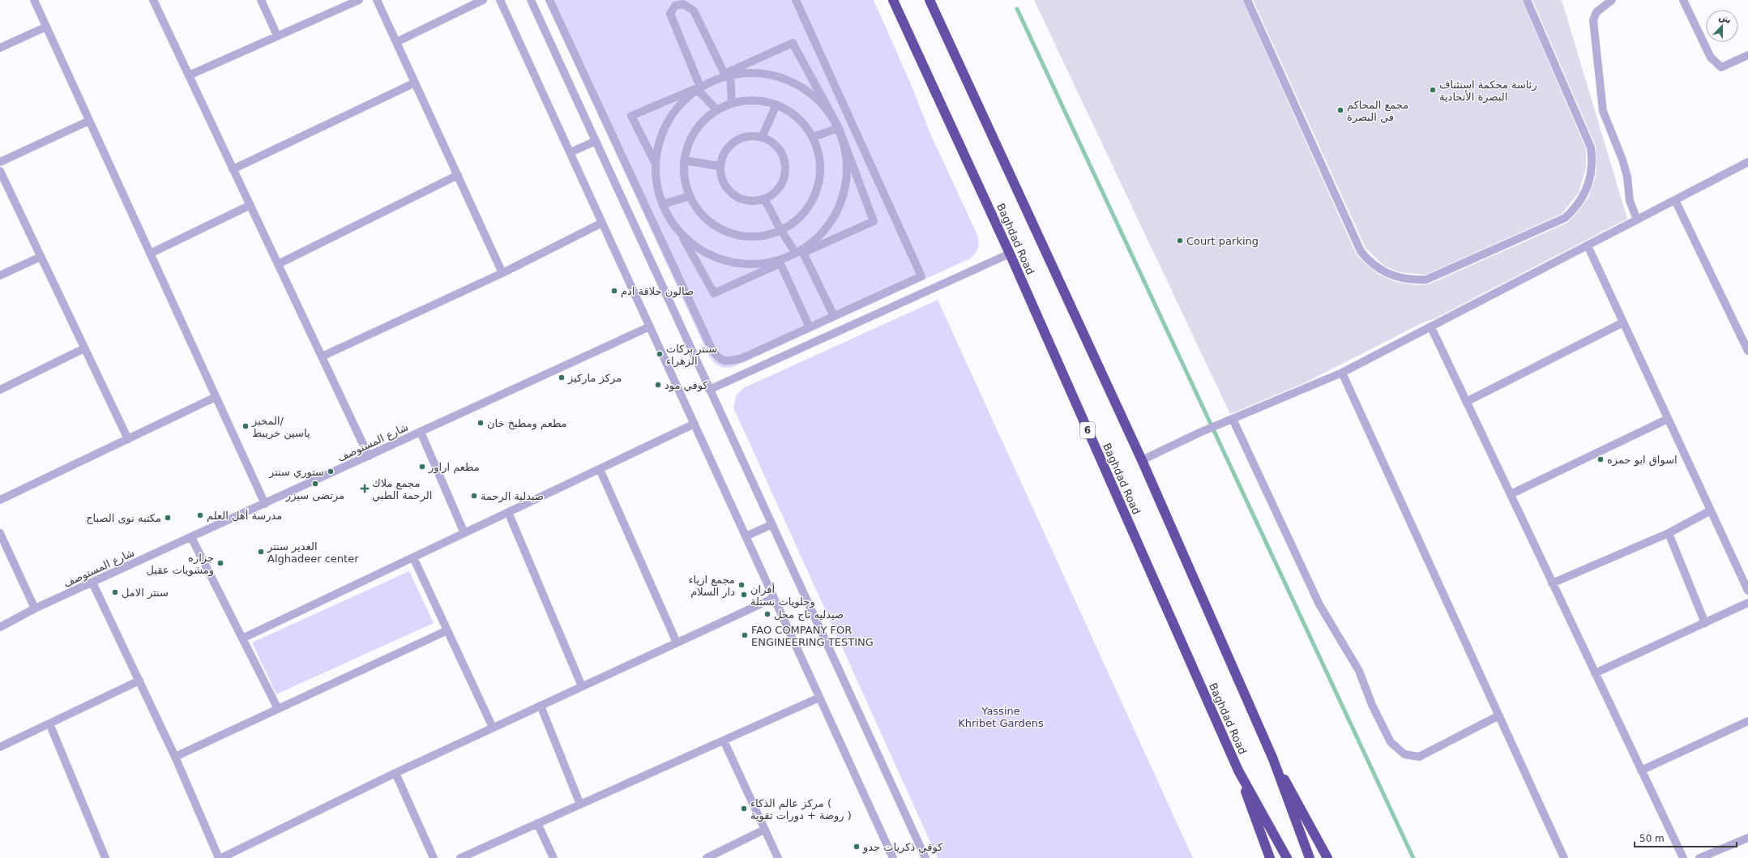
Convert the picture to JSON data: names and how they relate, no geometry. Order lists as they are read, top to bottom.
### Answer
{
  "streets": {
    "highway": ["Baghdad Road", "6"],
    "street": ["شارع المستوصف"]
  },
  "parks": ["Yassine Khribet Gardens"],
  "places": {
    "other": [
      "رئاسة محكمة استئناف البصرة الأتحادية",
      "مجمع المحاكم في البصرة",
      "Court parking",
      "صالون حلاقة ادم",
      "سنتر بركات الزهراء",
      "مركز ماركيز",
      "كوفي مود",
      "مطعم ومطبخ خان",
      "المخبز/ ياسين خريبط",
      "اسواق ابو حمزه",
      "مطعم اراور",
      "ستوري سنتر",
      "مرتضى سيزر",
      "صيدلية الرحمة",
      "مدرسة أهل العلم",
      "مكتبه نوى الصباح",
      "الغدير سنتر Alghadeer center",
      "جزاره ومشويات عقيل",
      "مجمع ازياء دار السلام",
      "سنتر الامل",
      "أفران وحلويات نستلة",
      "صيدليه تاج محل",
      "FAO COMPANY FOR ENGINEERING TESTING",
      "مركز عالم الذكاء ( روضة + دورات تقوية )",
      "كوفي ذكريات جدو"
    ],
    "health": ["مجمع ملاك الرحمة الطبي"]
  },
  "scale_bar": "50 m",
  "north": "top"
}
